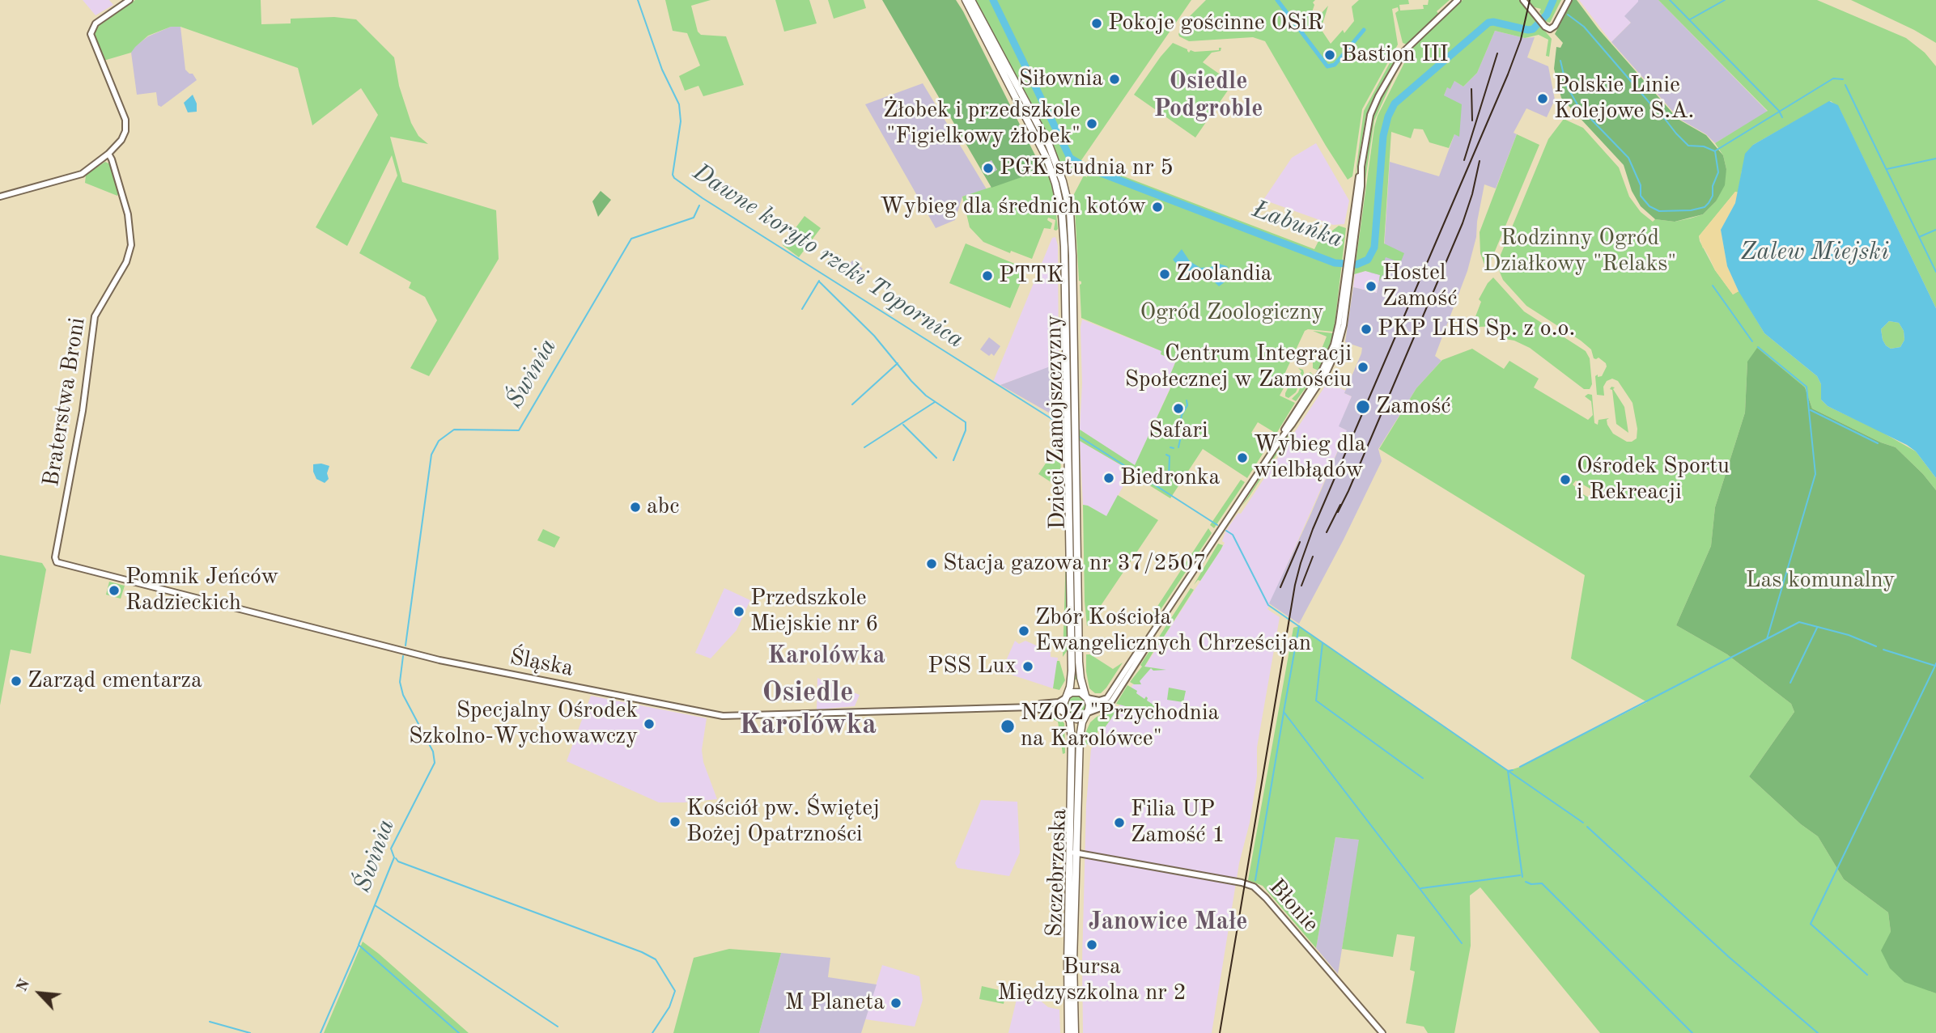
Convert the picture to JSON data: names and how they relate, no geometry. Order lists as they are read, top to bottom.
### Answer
{
  "streets": {
    "main road": ["Dzieci Zamojszczyzny", "Szczebrzeska"],
    "street": ["Braterstwa Broni", "Śląska", "Błonie"]
  },
  "crossings": [
    ["Braterstwa Broni", "Śląska"],
    ["Dzieci Zamojszczyzny", "Śląska"],
    ["Dzieci Zamojszczyzny", "Szczebrzeska"],
    ["Śląska", "Szczebrzeska"],
    ["Szczebrzeska", "Błonie"]
  ],
  "districts": [
    "Osiedle Podgroble",
    "Karolówka",
    "Osiedle Karolówka",
    "Janowice Małe"
  ],
  "water": [
    "Łabuńka",
    "Zalew Miejski",
    "Dawne koryto rzeki Topornica",
    "Świnia"
  ],
  "parks": ["Rodzinny Ogród Działkowy \"Relaks\"", "Ogród Zoologiczny", "Las komunalny"],
  "places": [
    "Pokoje gościnne OSiR",
    "Bastion III",
    "Siłownia",
    "Polskie Linie Kolejowe S.A.",
    "Żłobek i przedszkole \"Figielkowy żłobek\"",
    "PGK studnia nr 5",
    "Wybieg dla średnich kotów",
    "Zoolandia",
    "PTTK",
    "Hostel Zamość",
    "PKP LHS Sp. z o.o.",
    "Centrum Integracji Społecznej w Zamościu",
    "Zamość",
    "Safari",
    "Wybieg dla wielbłądów",
    "Biedronka",
    "Ośrodek Sportu i Rekreacji",
    "abc",
    "Stacja gazowa nr 37/2507",
    "Pomnik Jeńców Radzieckich",
    "Przedszkole Miejskie nr 6",
    "Zbór Kościoła Ewangelicznych Chrześcijan",
    "PSS Lux",
    "Zarząd cmentarza",
    "Specjalny Ośrodek Szkolno-Wychowawczy",
    "NZOZ \"Przychodnia na Karolówce\"",
    "Kościół pw. Świętej Bożej Opatrzności",
    "Filia UP Zamość 1",
    "Bursa Międzyszkolna nr 2",
    "M Planeta"
  ],
  "north": "top left"
}
